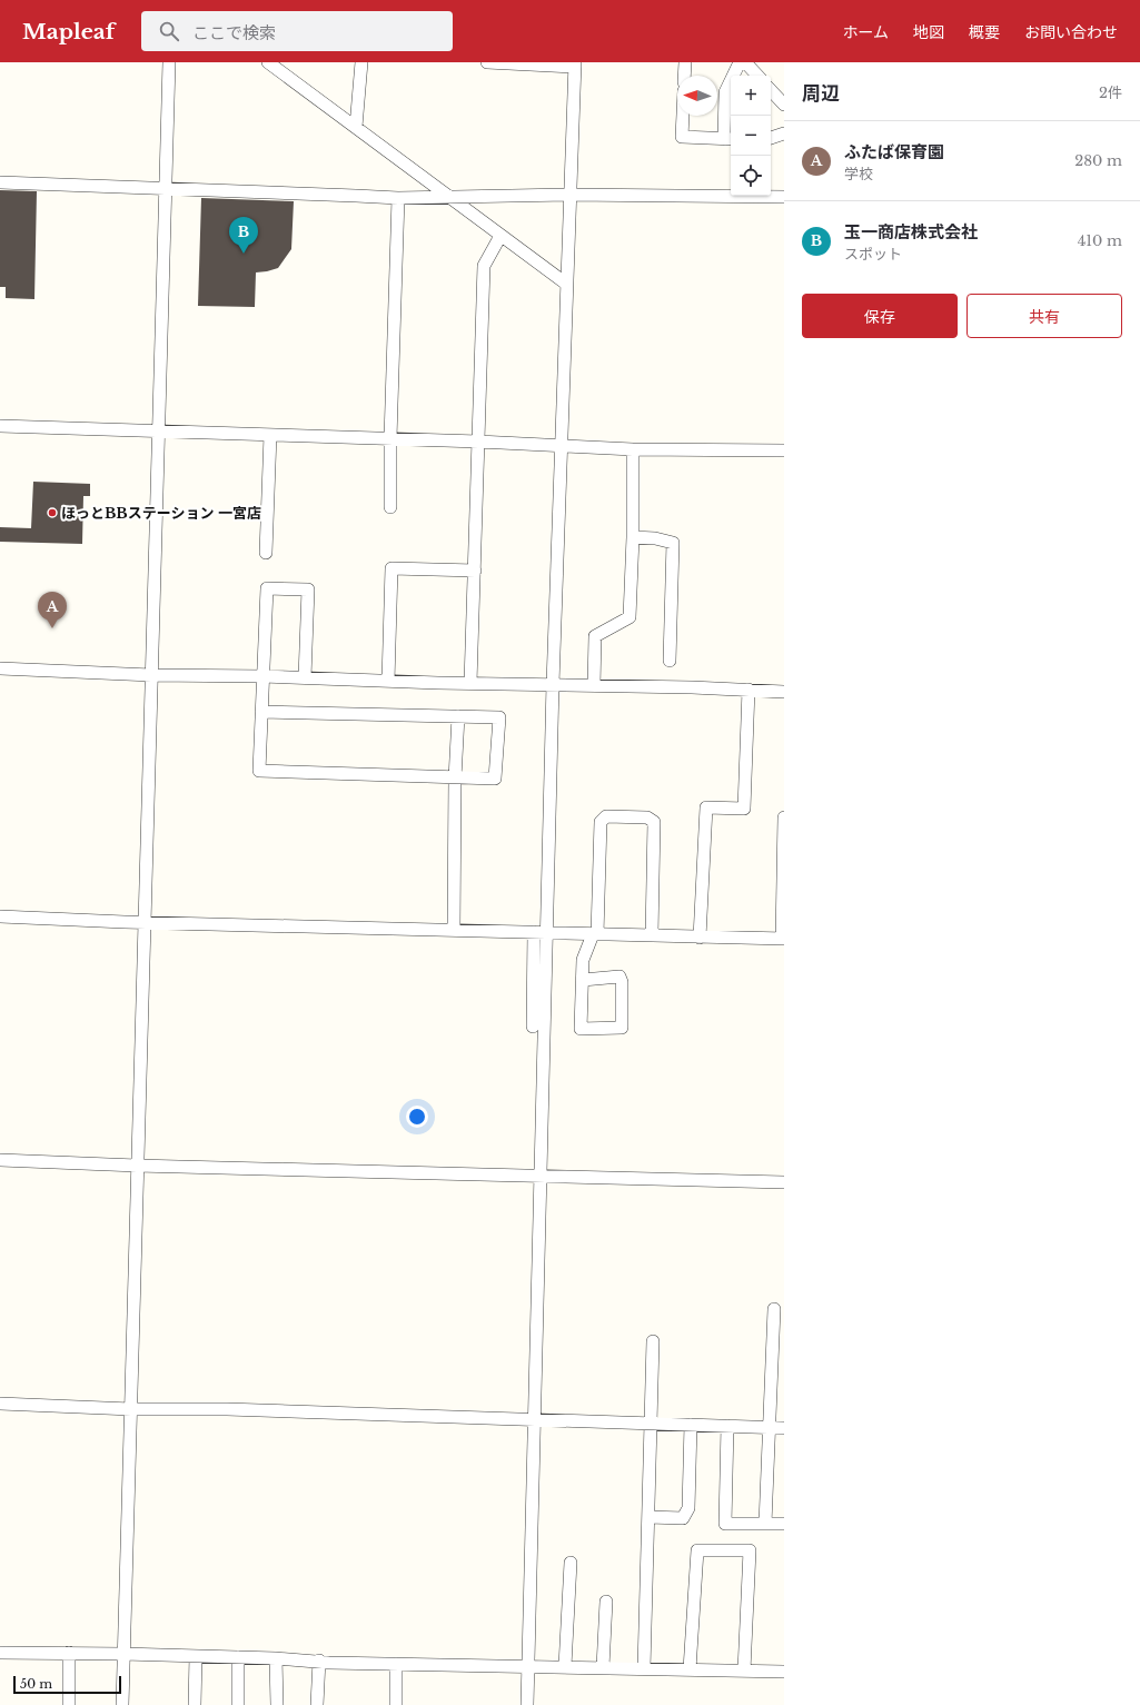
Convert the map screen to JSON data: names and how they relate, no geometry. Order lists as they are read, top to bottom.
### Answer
{
  "places": ["ほっとBBステーション 一宮店"],
  "scale_bar": "50 m",
  "north": "left",
  "page": {
    "header": "Mapleaf",
    "search": "ここで検索",
    "nav": [
      "ホーム",
      "地図",
      "概要",
      "お問い合わせ"
    ],
    "heading": ["周辺", "2件"],
    "map_buttons": ["+", "−"],
    "list": [
      {
        "mark": "A",
        "name": "ふたば保育園",
        "note": "学校",
        "value": "280 m"
      },
      {
        "mark": "B",
        "name": "玉一商店株式会社",
        "note": "スポット",
        "value": "410 m"
      }
    ],
    "pins": ["B", "A"],
    "buttons": ["保存", "共有"],
    "scale": "50 m"
  }
}
